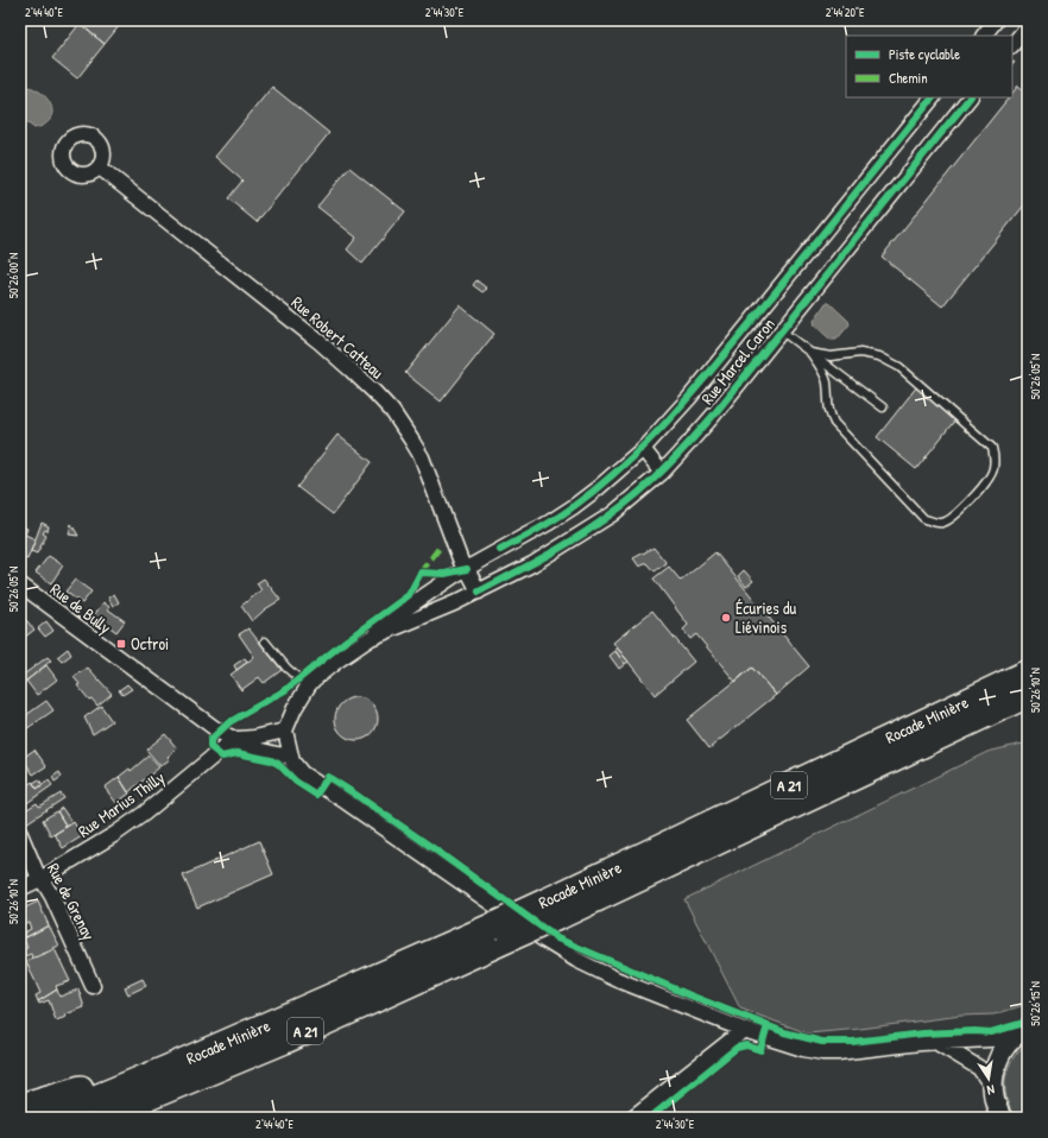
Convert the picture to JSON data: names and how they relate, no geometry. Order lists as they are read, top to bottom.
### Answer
{
  "streets": {
    "highway": ["Rocade Minière", "A 21"],
    "street": [
      "Rue Robert Catteau",
      "Rue Marcel Caron",
      "Rue de Bully",
      "Rue Marius Thilly",
      "Rue de Grenay"
    ]
  },
  "crossings": [
    ["Rue Robert Catteau", "Rue Marcel Caron"],
    ["Rue de Bully", "Rue Marius Thilly"],
    ["Rue Marius Thilly", "Rue de Grenay"]
  ],
  "places": {
    "other": ["Écuries du Liévinois"],
    "transit": ["Octroi"]
  },
  "legend": ["Piste cyclable", "Chemin"],
  "north": "bottom",
  "coordinates": [
    "2°44'40\"E",
    "2°44'30\"E",
    "2°44'20\"E",
    "50°26'00\"N",
    "50°26'05\"N",
    "50°26'10\"N",
    "50°26'15\"N"
  ]
}
